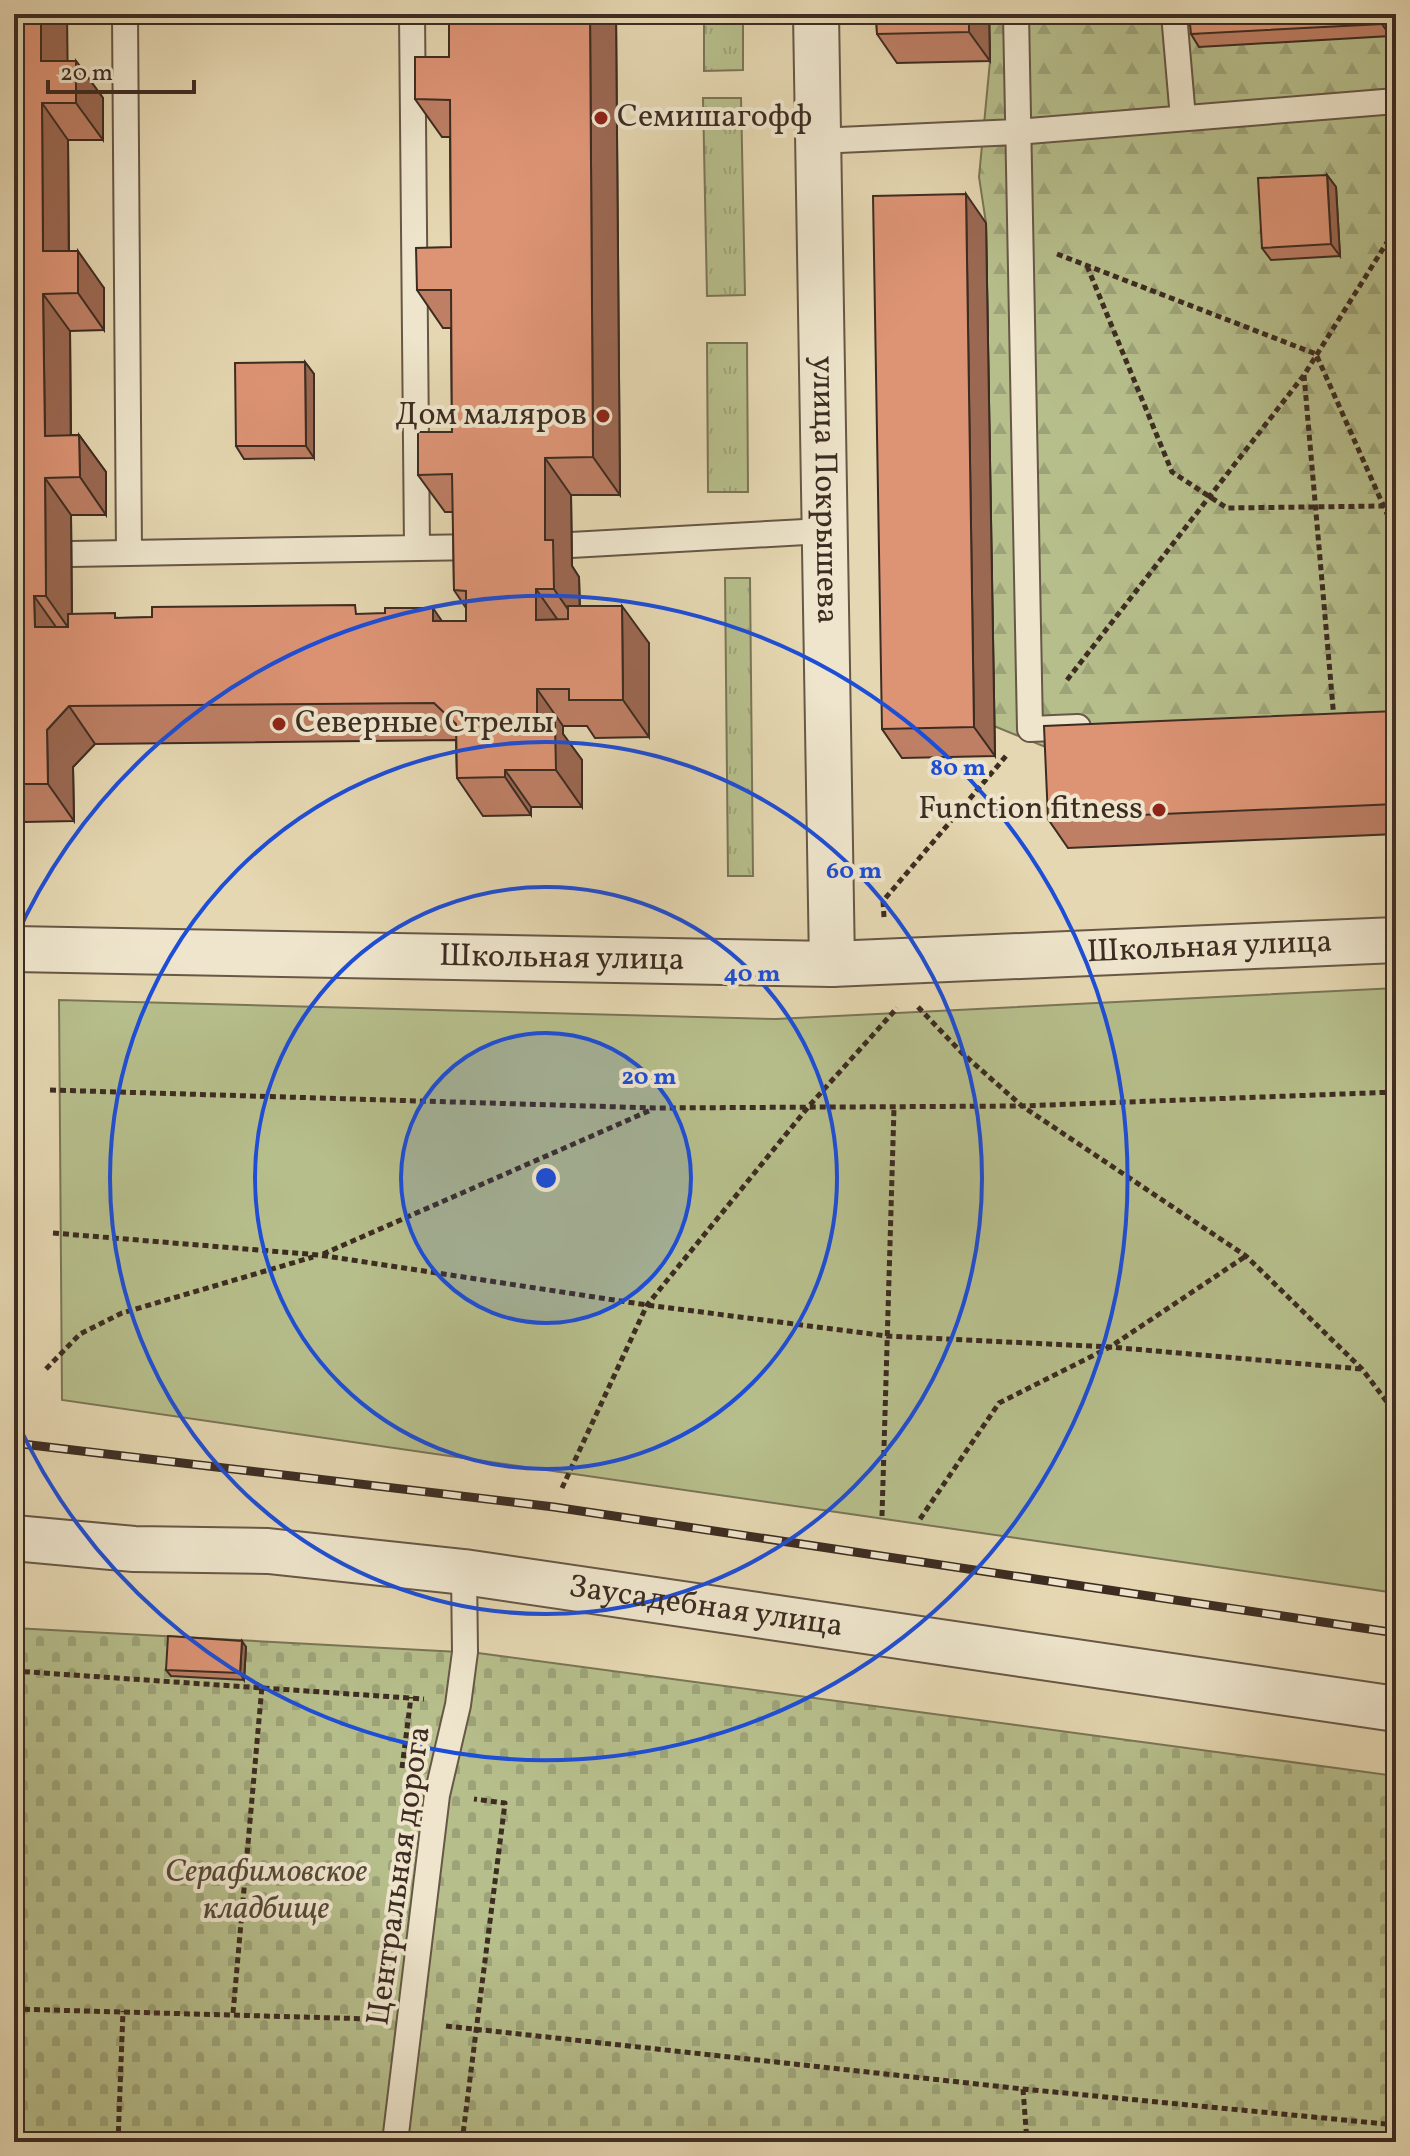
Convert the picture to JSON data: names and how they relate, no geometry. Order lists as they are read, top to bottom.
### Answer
{
  "streets": {
    "street": ["улица Покрышева", "Школьная улица", "Заусадебная улица"],
    "lane": ["Центральная дорога"]
  },
  "crossings": [
    ["улица Покрышева", "Школьная улица"],
    ["Заусадебная улица", "Центральная дорога"]
  ],
  "parks": ["Серафимовское кладбище"],
  "places": [
    "Семишагофф",
    "Дом маляров",
    "Северные Стрелы",
    "Function fitness"
  ],
  "scale_bar": "20 m",
  "rings": [
    "80 m",
    "60 m",
    "40 m",
    "20 m"
  ]
}
